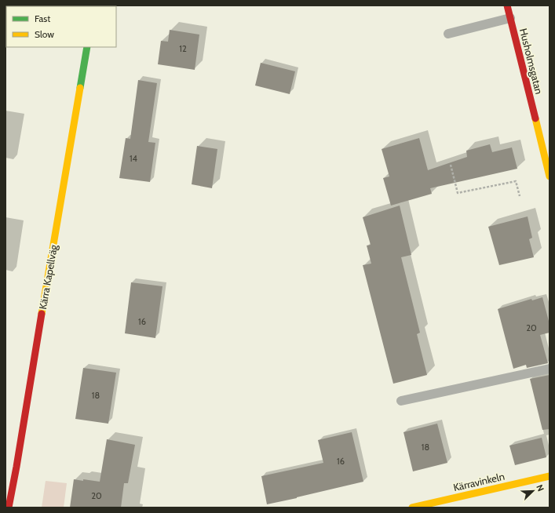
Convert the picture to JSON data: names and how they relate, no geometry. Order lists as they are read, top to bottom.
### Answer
{
  "streets": {
    "street": ["Husholmsgatan", "Kärra Kapellväg", "Kärravinkeln"]
  },
  "house_numbers": [
    "12",
    "14",
    "16",
    "20",
    "18",
    "18",
    "16",
    "20"
  ],
  "legend": ["Fast", "Slow"],
  "north": "top right"
}
